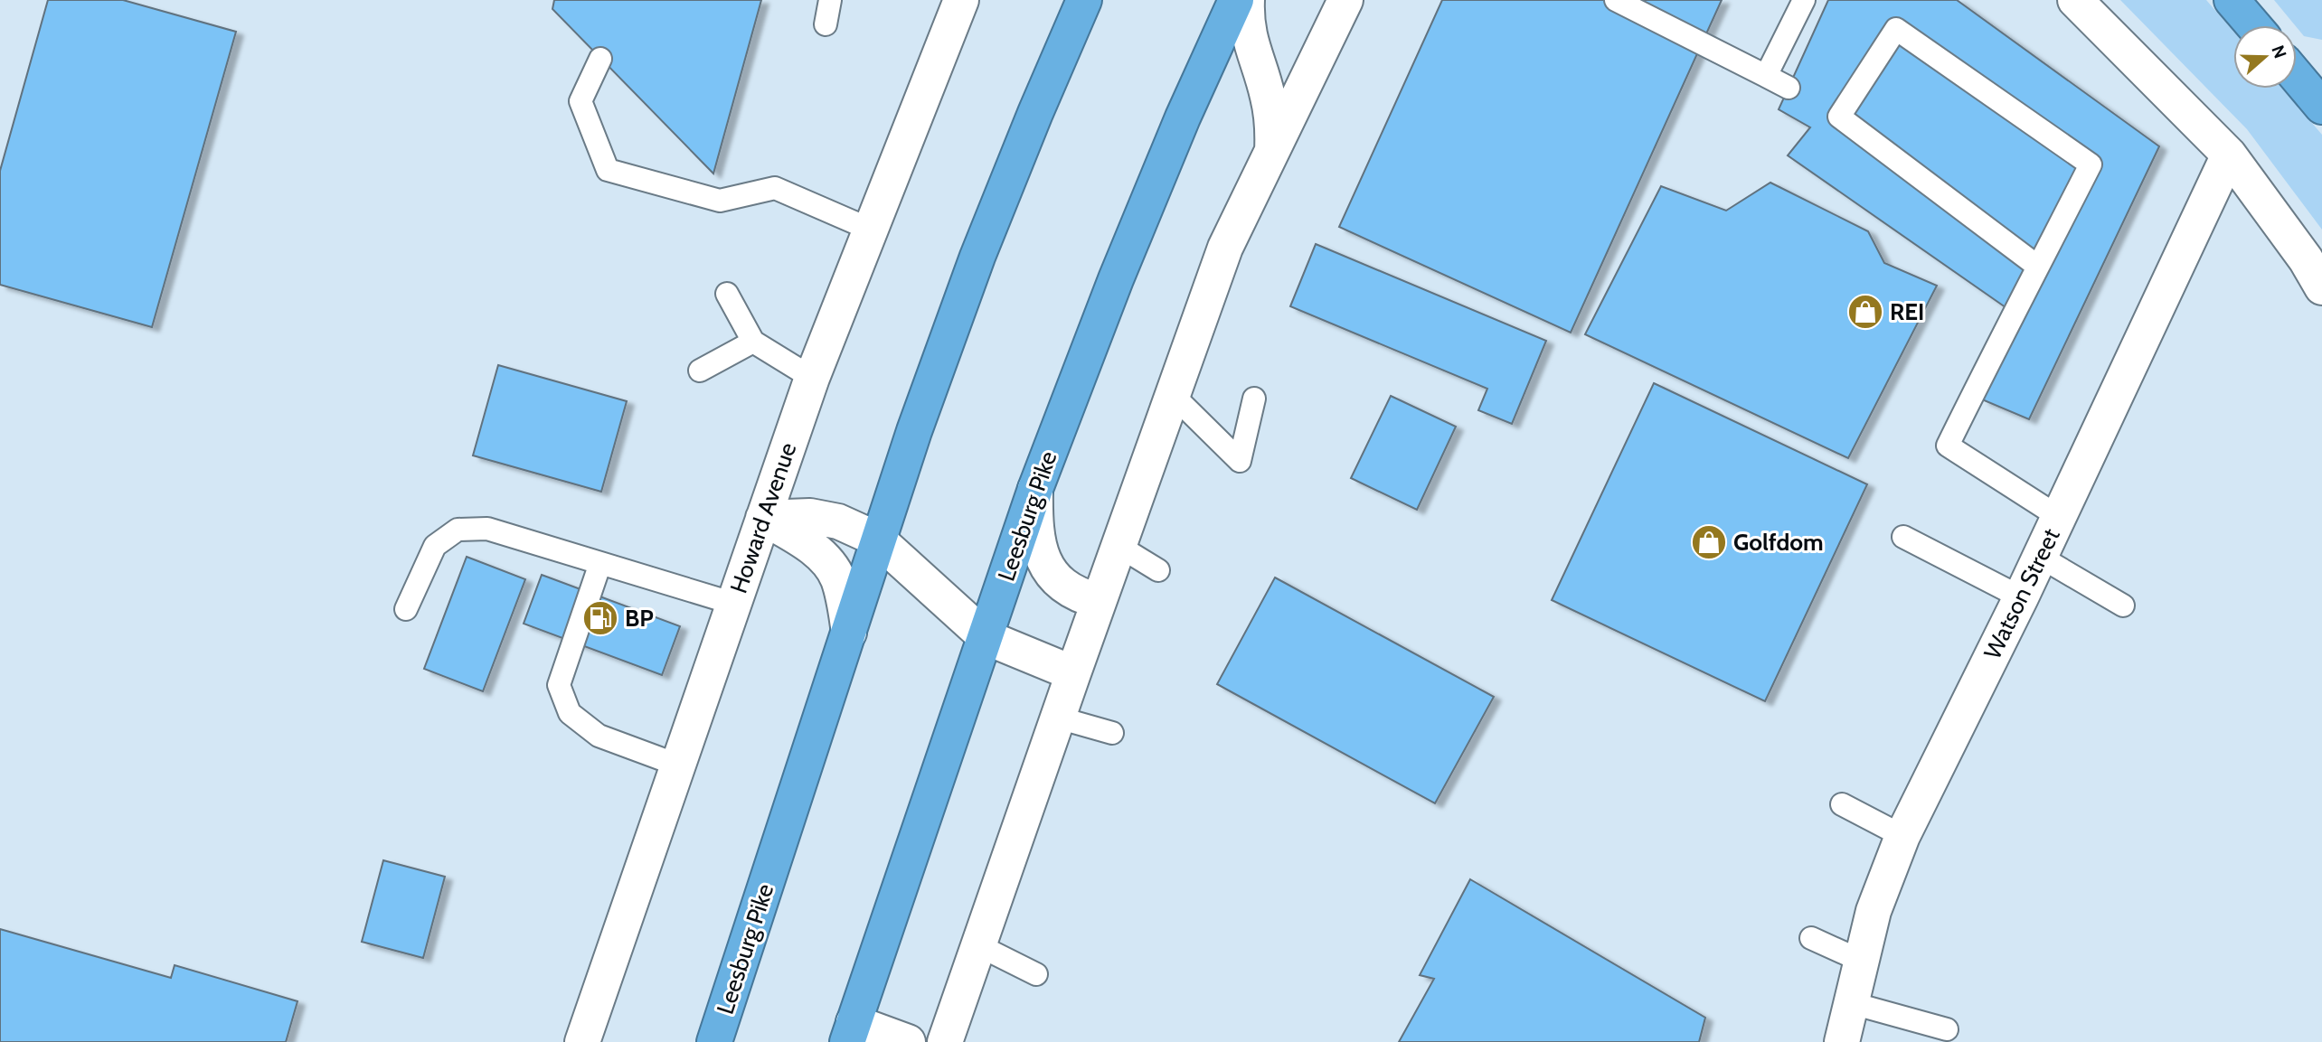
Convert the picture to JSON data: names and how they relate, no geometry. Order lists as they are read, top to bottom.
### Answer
{
  "streets": {
    "highway": ["Leesburg Pike"],
    "street": ["Howard Avenue", "Watson Street"]
  },
  "places": {
    "shop": ["REI", "Golfdom"],
    "fuel station": ["BP"]
  },
  "north": "right"
}
